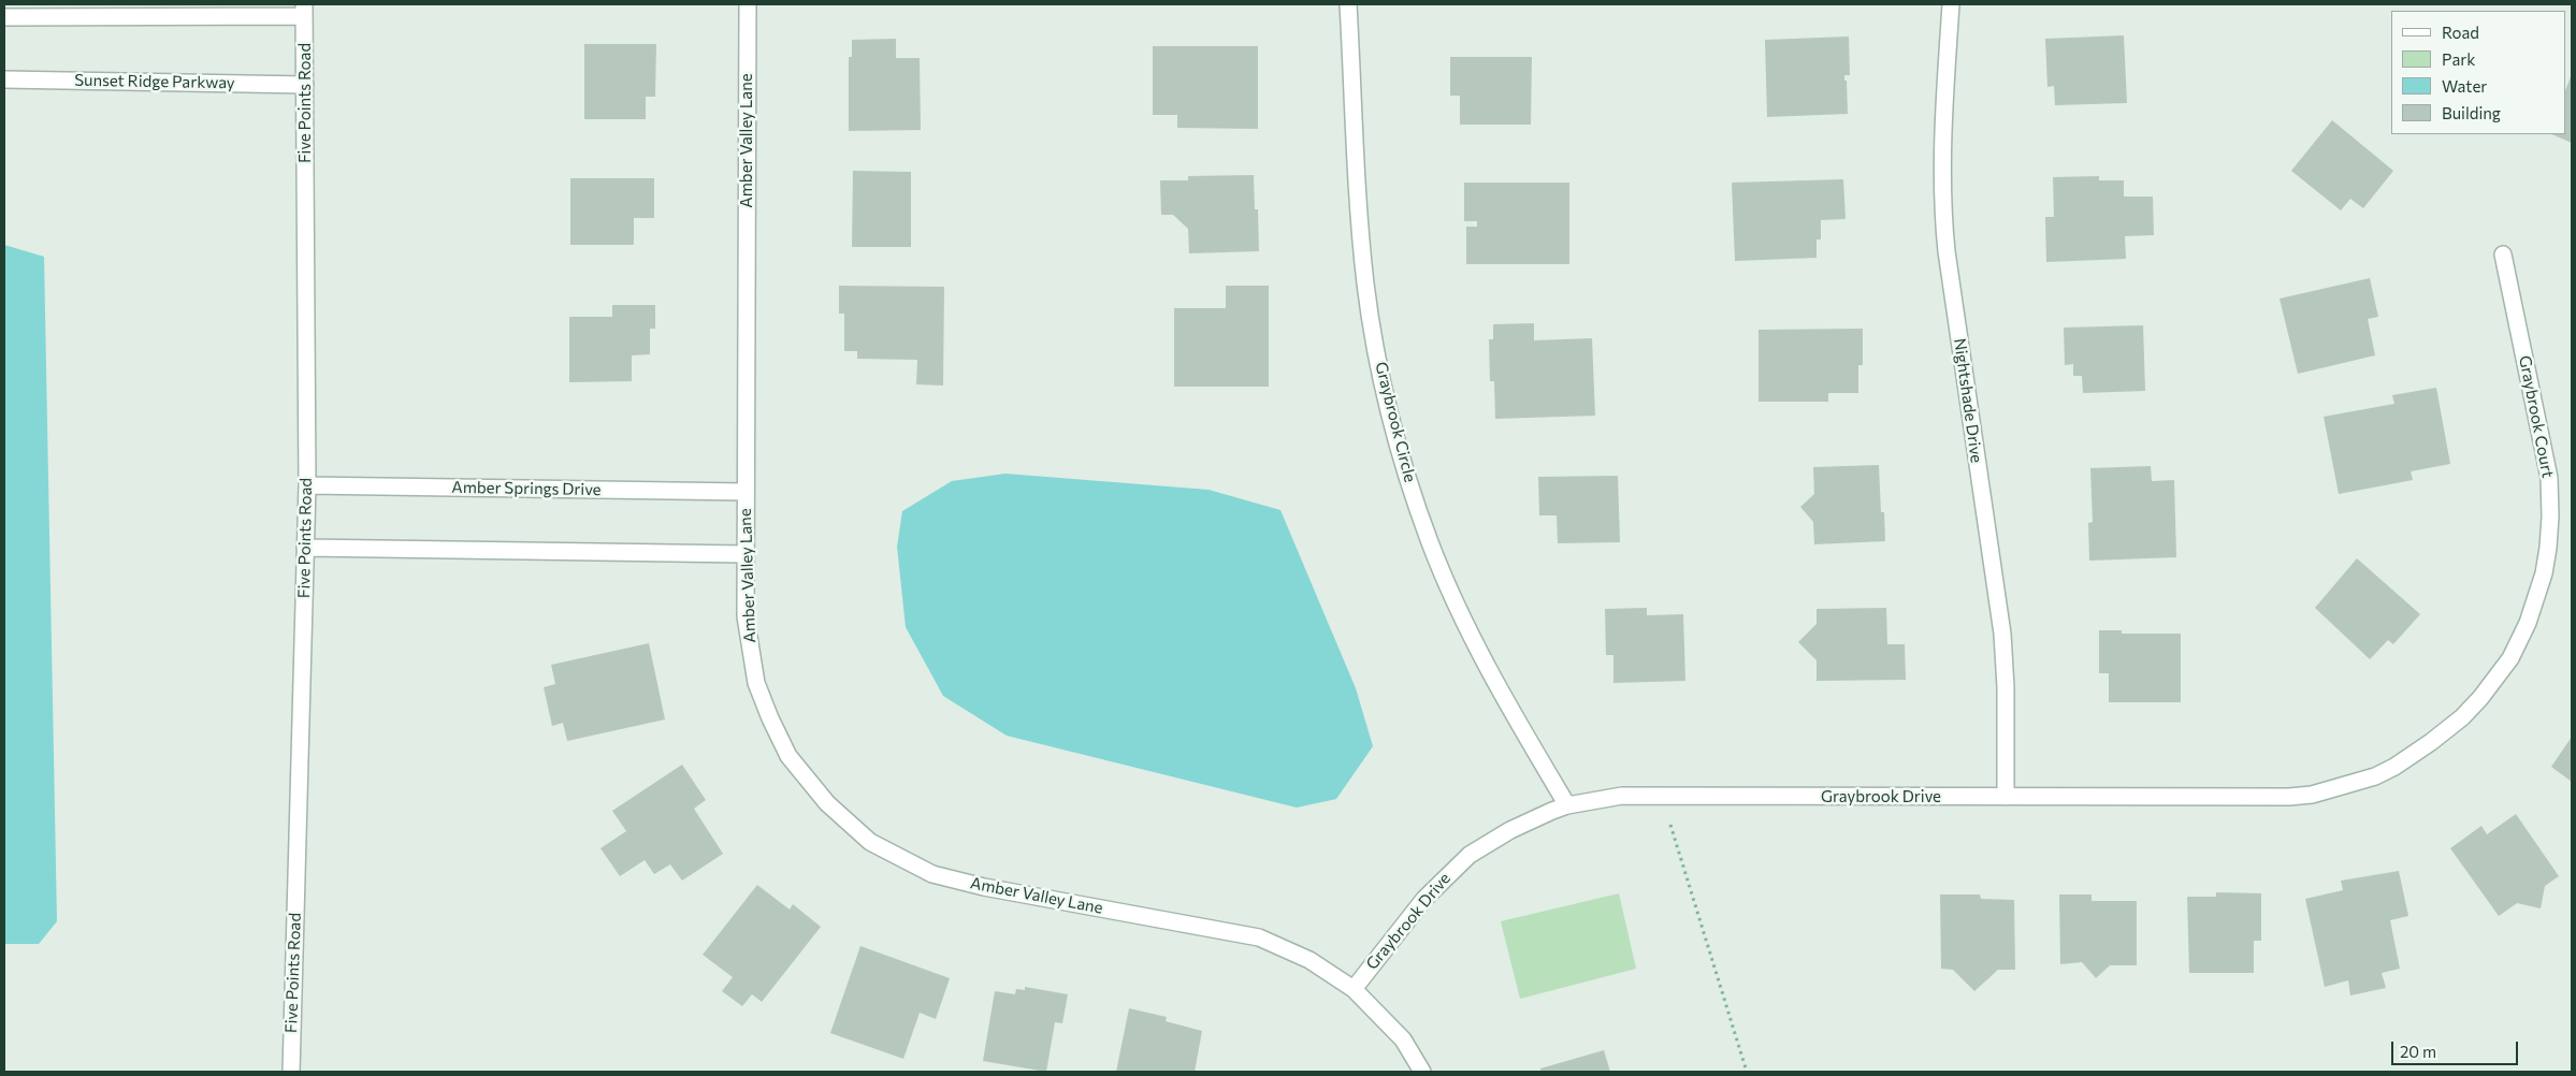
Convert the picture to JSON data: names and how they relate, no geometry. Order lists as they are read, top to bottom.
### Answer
{
  "streets": {
    "street": [
      "Sunset Ridge Parkway",
      "Five Points Road",
      "Amber Valley Lane",
      "Nightshade Drive",
      "Graybrook Court",
      "Graybrook Circle",
      "Amber Springs Drive",
      "Graybrook Drive"
    ]
  },
  "crossings": [
    ["Sunset Ridge Parkway", "Five Points Road"],
    ["Five Points Road", "Amber Springs Drive"],
    ["Amber Valley Lane", "Amber Springs Drive"],
    ["Amber Valley Lane", "Graybrook Drive"],
    ["Nightshade Drive", "Graybrook Drive"],
    ["Graybrook Court", "Graybrook Drive"],
    ["Graybrook Circle", "Graybrook Drive"]
  ],
  "legend": [
    "Road",
    "Park",
    "Water",
    "Building"
  ],
  "scale_bar": "20 m"
}
